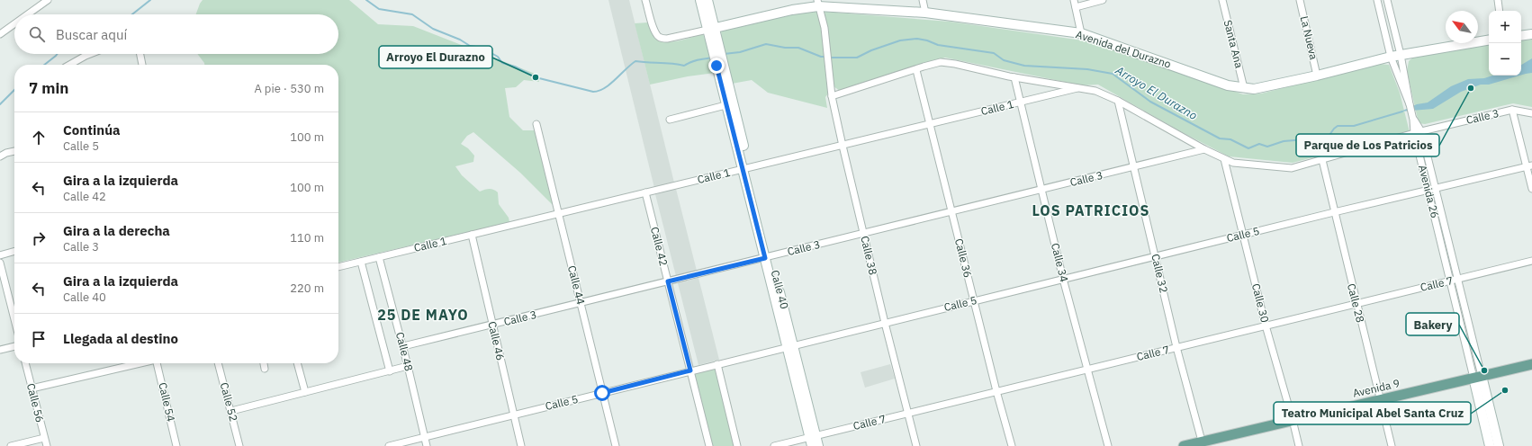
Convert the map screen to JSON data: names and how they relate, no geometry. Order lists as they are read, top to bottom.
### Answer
{
  "streets": {
    "main road": [
      "Avenida del Durazno",
      "Avenida 26",
      "Calle 40",
      "Avenida 9"
    ],
    "street": [
      "La Nueva",
      "Santa Ana",
      "Calle 1",
      "Calle 3",
      "Calle 5",
      "Calle 42",
      "Calle 38",
      "Calle 36",
      "Calle 34",
      "Calle 32",
      "Calle 7",
      "Calle 44",
      "Calle 30",
      "Calle 28",
      "Calle 46",
      "Calle 48",
      "Calle 54",
      "Calle 52",
      "Calle 56"
    ]
  },
  "crossings": [
    ["La Nueva", "Avenida del Durazno"],
    ["Santa Ana", "Avenida del Durazno"],
    ["Avenida del Durazno", "Calle 38"],
    ["Avenida del Durazno", "Calle 40"],
    ["Calle 1", "Calle 3"],
    ["Calle 1", "Calle 42"],
    ["Calle 1", "Calle 38"],
    ["Calle 1", "Calle 36"],
    ["Calle 1", "Calle 34"],
    ["Calle 1", "Calle 32"],
    ["Calle 1", "Calle 44"],
    ["Calle 1", "Calle 40"],
    ["Calle 1", "Calle 46"],
    ["Calle 1", "Calle 48"],
    ["Calle 3", "Avenida 26"],
    ["Calle 3", "Calle 42"],
    ["Calle 3", "Calle 38"],
    ["Calle 3", "Calle 36"],
    ["Calle 3", "Calle 34"],
    ["Calle 3", "Calle 32"],
    ["Calle 3", "Calle 44"],
    ["Calle 3", "Calle 40"],
    ["Calle 3", "Calle 30"],
    ["Calle 3", "Calle 28"],
    ["Calle 3", "Calle 46"],
    ["Calle 3", "Calle 48"],
    ["Avenida 26", "Calle 5"],
    ["Avenida 26", "Calle 7"],
    ["Avenida 26", "Avenida 9"],
    ["Calle 5", "Calle 42"],
    ["Calle 5", "Calle 38"],
    ["Calle 5", "Calle 36"],
    ["Calle 5", "Calle 34"],
    ["Calle 5", "Calle 32"],
    ["Calle 5", "Calle 44"],
    ["Calle 5", "Calle 40"],
    ["Calle 5", "Calle 30"],
    ["Calle 5", "Calle 28"],
    ["Calle 5", "Calle 46"],
    ["Calle 5", "Calle 48"],
    ["Calle 38", "Calle 7"],
    ["Calle 36", "Calle 7"],
    ["Calle 34", "Calle 7"],
    ["Calle 32", "Calle 7"],
    ["Calle 32", "Avenida 9"],
    ["Calle 7", "Calle 40"],
    ["Calle 7", "Calle 30"],
    ["Calle 7", "Calle 28"],
    ["Calle 30", "Avenida 9"],
    ["Calle 28", "Avenida 9"]
  ],
  "districts": ["LOS PATRICIOS", "25 DE MAYO"],
  "water": ["Arroyo El Durazno"],
  "places": [
    "Arroyo El Durazno",
    "Parque de Los Patricios",
    "Bakery",
    "Teatro Municipal Abel Santa Cruz"
  ],
  "north": "top left",
  "page": {
    "map_buttons": ["+", "−"],
    "search": "Buscar aquí",
    "heading": ["7 min", "A pie · 530 m"],
    "list": [
      ["Continúa", "Calle 5", "100 m"],
      ["Gira a la izquierda", "Calle 42", "100 m"],
      ["Gira a la derecha", "Calle 3", "110 m"],
      ["Gira a la izquierda", "Calle 40", "220 m"],
      "Llegada al destino"
    ]
  }
}
